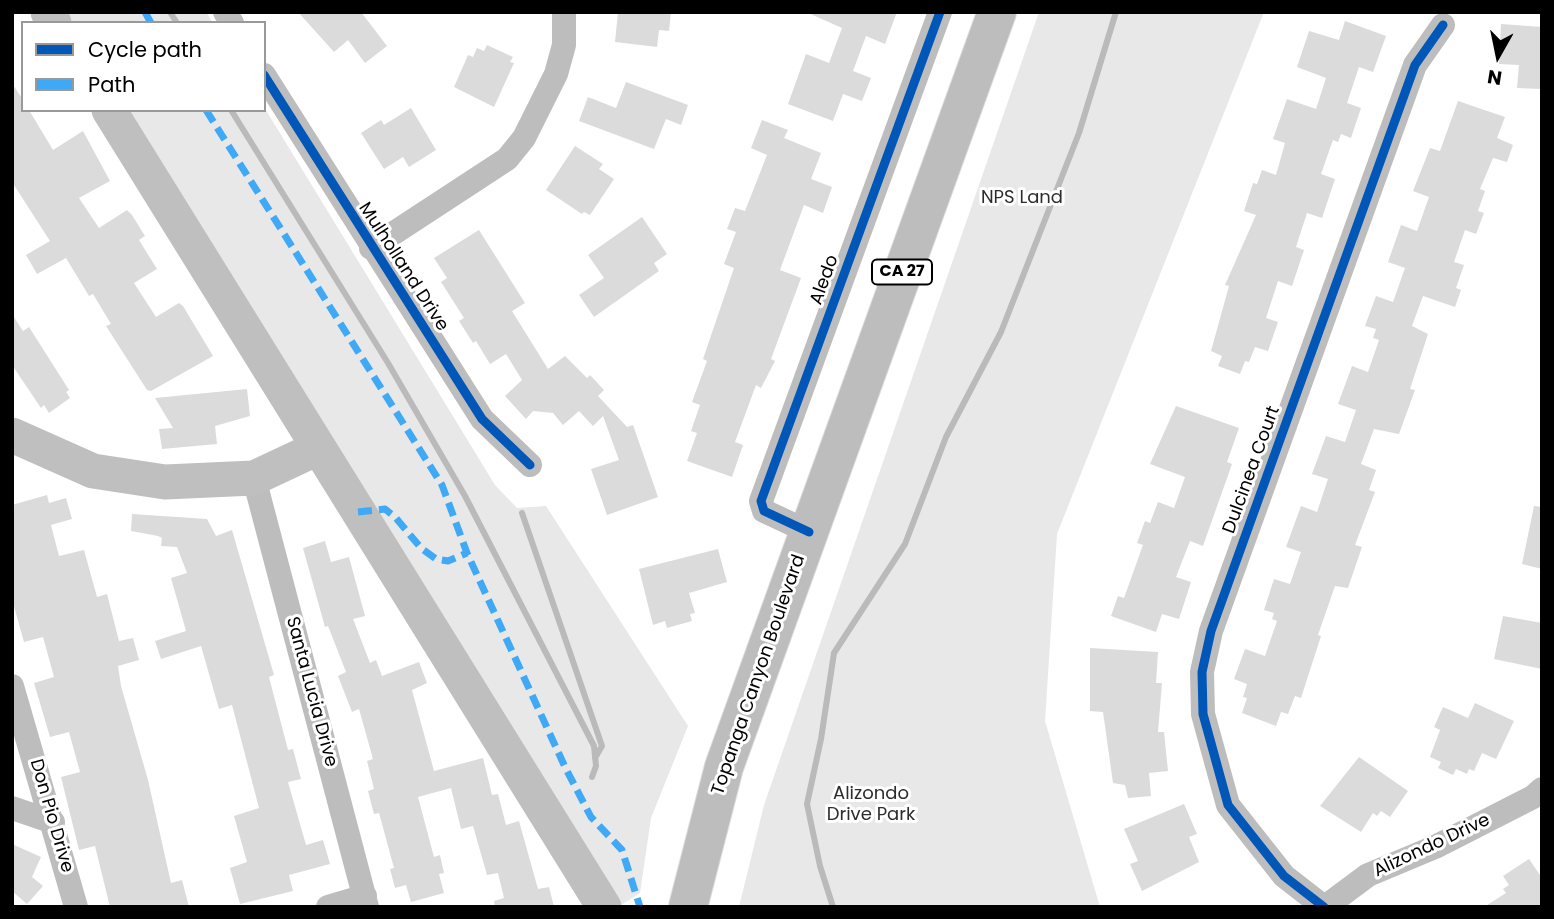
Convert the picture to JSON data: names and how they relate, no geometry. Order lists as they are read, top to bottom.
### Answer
{
  "streets": {
    "main road": ["CA 27", "Topanga Canyon Boulevard"],
    "street": [
      "Mulholland Drive",
      "Aledo",
      "Dulcinea Court",
      "Santa Lucia Drive",
      "Don Pio Drive",
      "Alizondo Drive"
    ]
  },
  "crossings": [
    ["Aledo", "Topanga Canyon Boulevard"],
    ["Dulcinea Court", "Alizondo Drive"]
  ],
  "parks": ["NPS Land", "Alizondo Drive Park"],
  "legend": ["Cycle path", "Path"],
  "north": "bottom"
}
